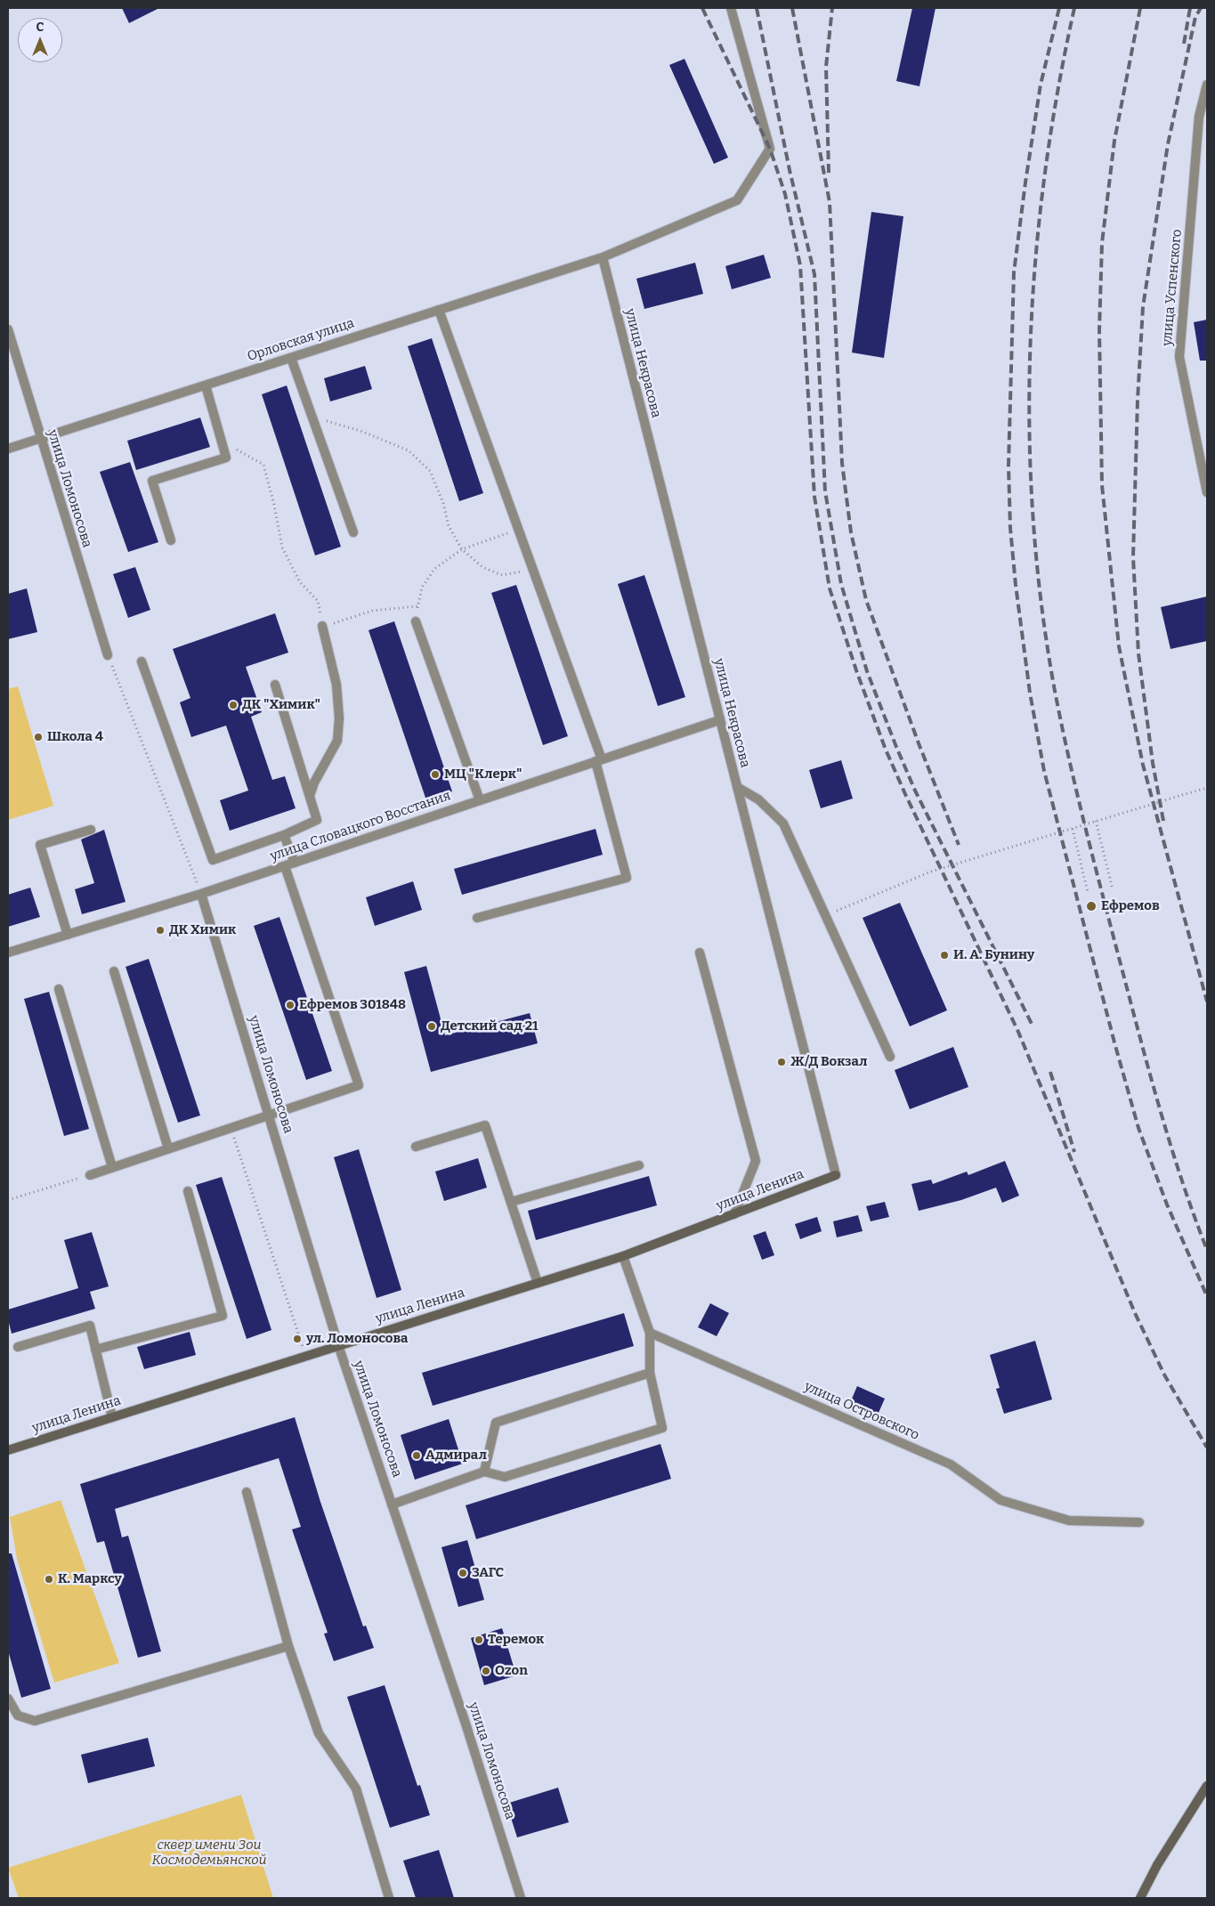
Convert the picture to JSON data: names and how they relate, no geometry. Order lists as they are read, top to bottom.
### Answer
{
  "streets": {
    "main road": ["улица Ленина"],
    "street": [
      "улица Успенского",
      "Орловская улица",
      "улица Некрасова",
      "улица Ломоносова",
      "улица Словацкого Восстания",
      "улица Островского"
    ]
  },
  "crossings": [
    ["Орловская улица", "улица Некрасова"],
    ["Орловская улица", "улица Ломоносова"],
    ["улица Некрасова", "улица Словацкого Восстания"],
    ["улица Некрасова", "улица Ленина"],
    ["улица Ломоносова", "улица Словацкого Восстания"],
    ["улица Ломоносова", "улица Ленина"]
  ],
  "parks": ["сквер имени Зои Космодемьянской"],
  "places": [
    "ДК \"Химик\"",
    "Школа 4",
    "МЦ \"Клерк\"",
    "Ефремов",
    "ДК Химик",
    "И. А. Бунину",
    "Ефремов 301848",
    "Детский сад 21",
    "Ж/Д Вокзал",
    "ул. Ломоносова",
    "Адмирал",
    "ЗАГС",
    "К. Марксу",
    "Теремок",
    "Ozon"
  ],
  "north": "top"
}
